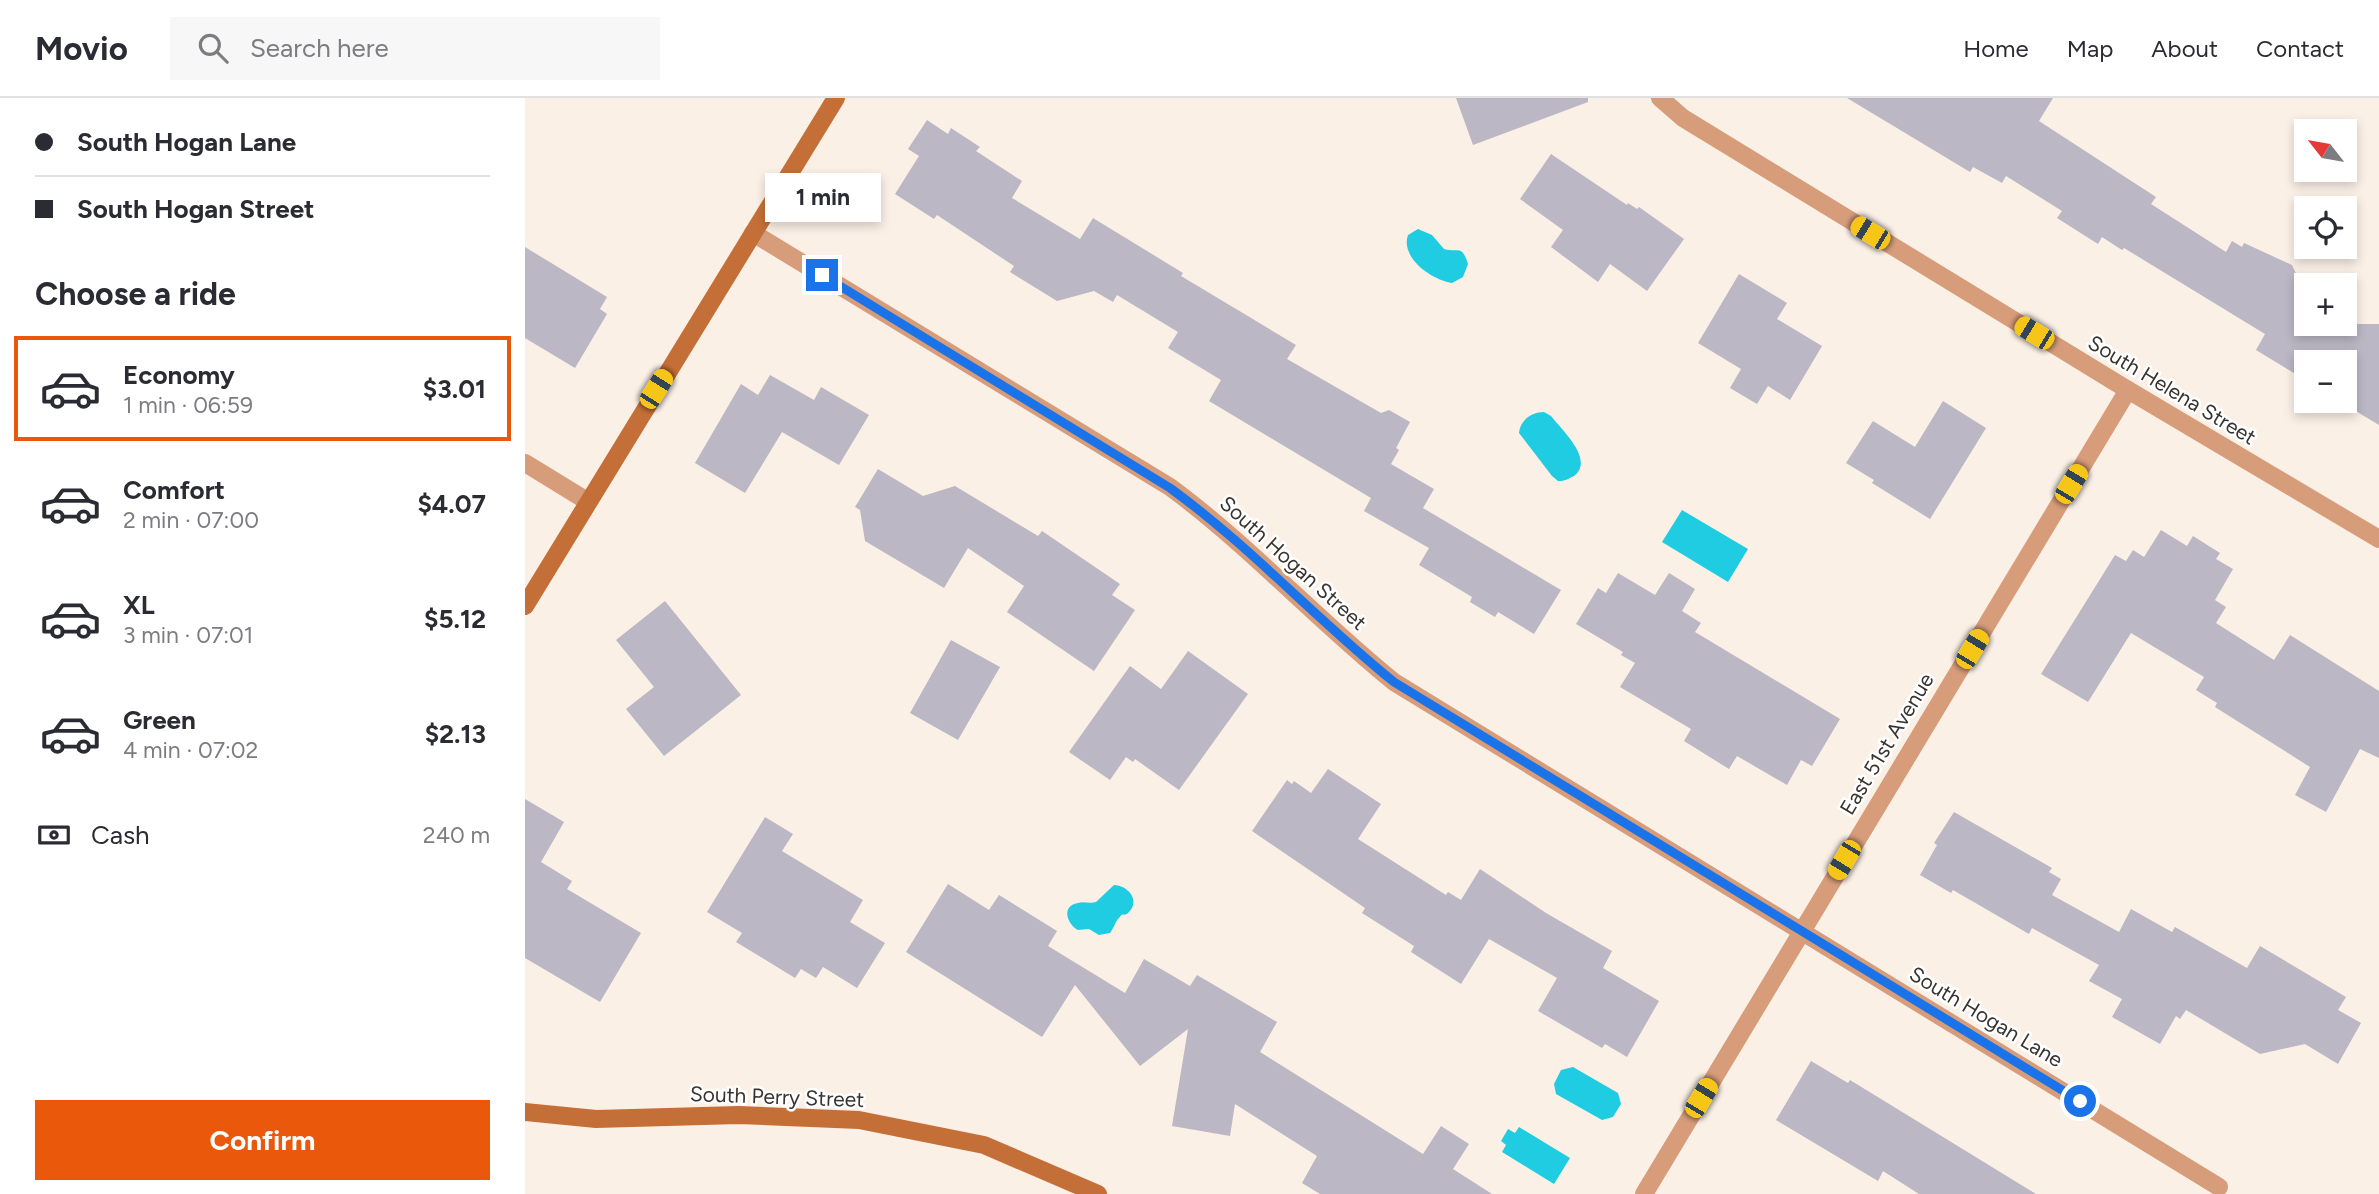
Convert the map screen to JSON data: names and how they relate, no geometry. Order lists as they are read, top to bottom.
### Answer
{
  "streets": {
    "street": [
      "South Helena Street",
      "South Hogan Street",
      "East 51st Avenue",
      "South Hogan Lane",
      "South Perry Street"
    ]
  },
  "crossings": [
    ["South Helena Street", "East 51st Avenue"],
    ["South Hogan Street", "East 51st Avenue"],
    ["South Hogan Street", "South Hogan Lane"],
    ["East 51st Avenue", "South Hogan Lane"]
  ],
  "north": "top left",
  "page": {
    "header": "Movio",
    "search": "Search here",
    "nav": [
      "Home",
      "Map",
      "About",
      "Contact"
    ],
    "banner": ["South Hogan Lane", "South Hogan Street"],
    "map_buttons": ["+", "−"],
    "bubble": "1 min",
    "heading": "Choose a ride",
    "list": [
      {
        "name": "Economy",
        "note": "1 min · 06:59",
        "value": "$3.01"
      },
      {
        "name": "Comfort",
        "note": "2 min · 07:00",
        "value": "$4.07"
      },
      {
        "name": "XL",
        "note": "3 min · 07:01",
        "value": "$5.12"
      },
      {
        "name": "Green",
        "note": "4 min · 07:02",
        "value": "$2.13"
      }
    ],
    "pay": ["Cash", "240 m"],
    "buttons": "Confirm"
  }
}
